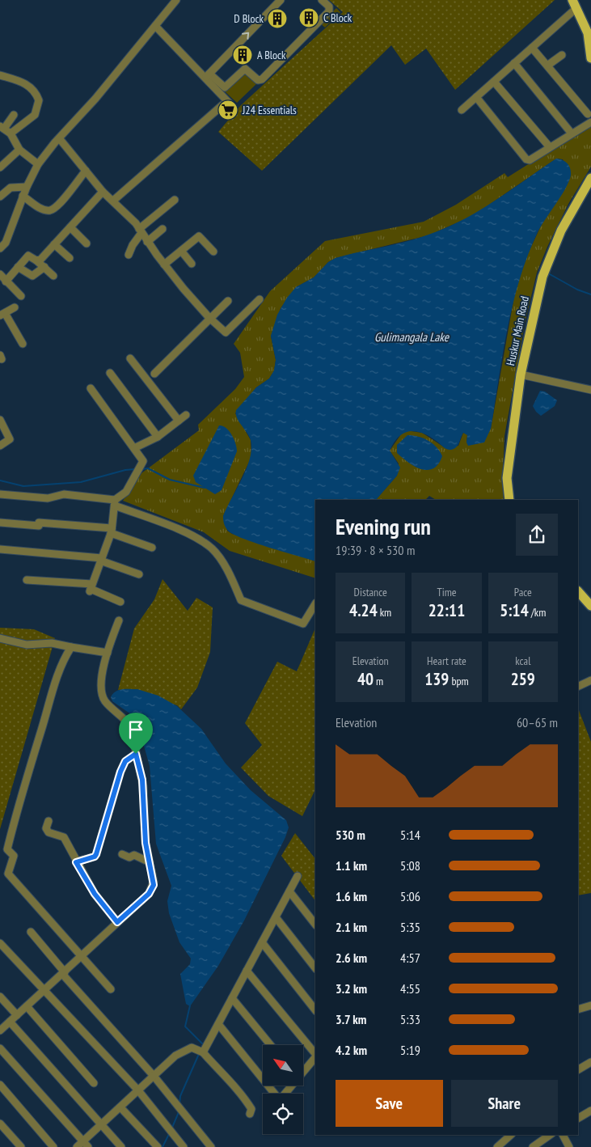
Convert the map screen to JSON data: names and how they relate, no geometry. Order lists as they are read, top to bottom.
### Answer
{
  "streets": {
    "main road": ["Huskur Main Road"]
  },
  "water": ["Gulimangala Lake"],
  "places": {
    "building": ["C Block", "D Block", "A Block"],
    "supermarket": ["J24 Essentials"]
  },
  "north": "top left",
  "page": {
    "heading": ["Evening run", "19:39 · 8 × 530 m"],
    "stats": [
      ["Distance", "4.24 km"],
      ["Time", "22:11"],
      ["Pace", "5:14 /km"],
      ["Elevation", "40 m"],
      ["Heart rate", "139 bpm"],
      ["kcal", "259"]
    ],
    "chart": ["Elevation", "60–65 m"],
    "list": [
      {
        "name": "530 m",
        "note": "5:14"
      },
      {
        "name": "1.1 km",
        "note": "5:08"
      },
      {
        "name": "1.6 km",
        "note": "5:06"
      },
      {
        "name": "2.1 km",
        "note": "5:35"
      },
      {
        "name": "2.6 km",
        "note": "4:57"
      },
      {
        "name": "3.2 km",
        "note": "4:55"
      },
      {
        "name": "3.7 km",
        "note": "5:33"
      },
      {
        "name": "4.2 km",
        "note": "5:19"
      }
    ],
    "buttons": ["Save", "Share"]
  }
}
